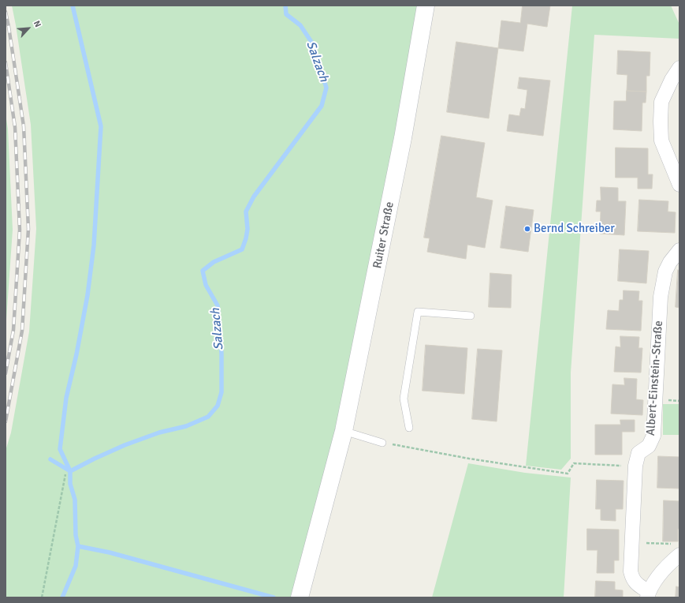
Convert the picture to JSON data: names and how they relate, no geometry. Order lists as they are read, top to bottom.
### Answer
{
  "streets": {
    "street": ["Ruiter Straße", "Albert-Einstein-Straße"]
  },
  "water": ["Salzach"],
  "places": ["Bernd Schreiber"],
  "north": "top right"
}
